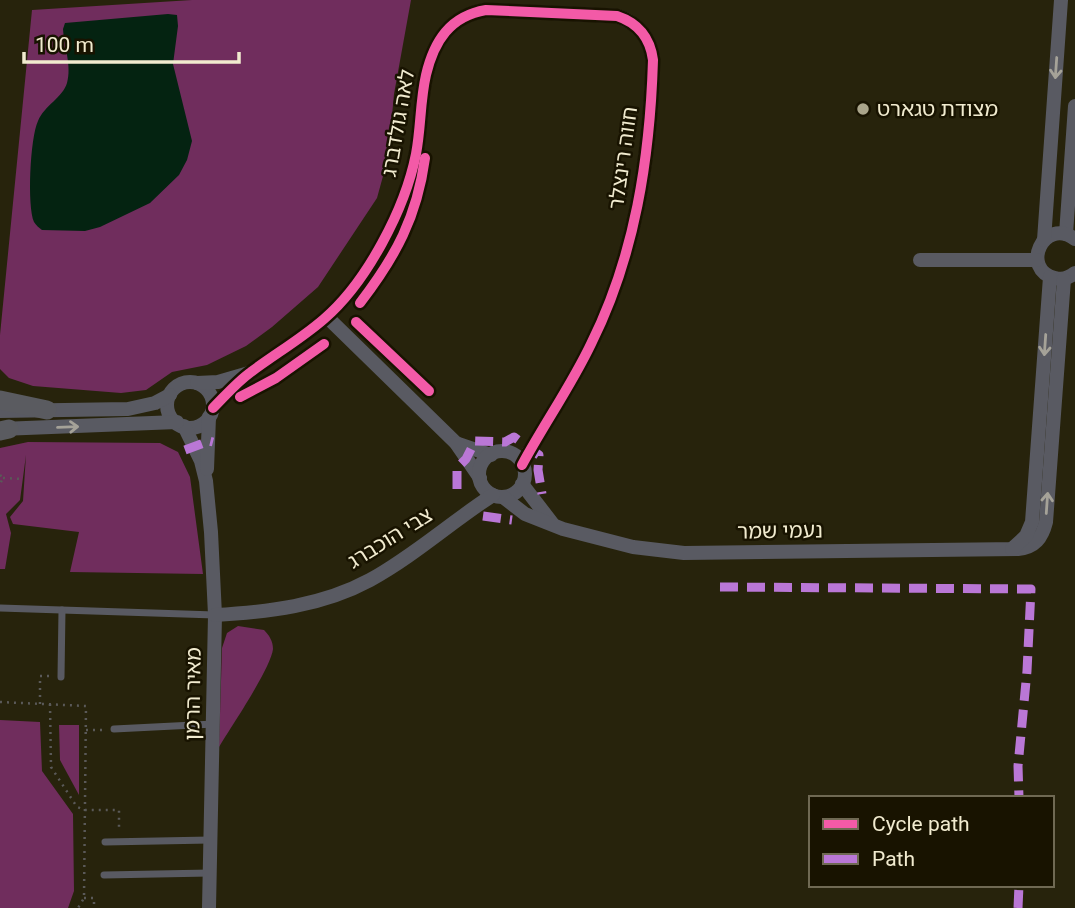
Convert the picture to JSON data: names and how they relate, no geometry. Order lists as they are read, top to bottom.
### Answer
{
  "streets": {
    "street": [
      "לאה גולדברג",
      "חווה רינצלר",
      "נעמי שמר",
      "צבי הוכברג",
      "מאיר הרמן"
    ]
  },
  "crossings": [
    ["לאה גולדברג", "חווה רינצלר"],
    ["לאה גולדברג", "מאיר הרמן"],
    ["חווה רינצלר", "נעמי שמר"],
    ["חווה רינצלר", "צבי הוכברג"],
    ["נעמי שמר", "צבי הוכברג"],
    ["צבי הוכברג", "מאיר הרמן"]
  ],
  "places": ["מצודת טגארט"],
  "legend": ["Cycle path", "Path"],
  "scale_bar": "100 m"
}
